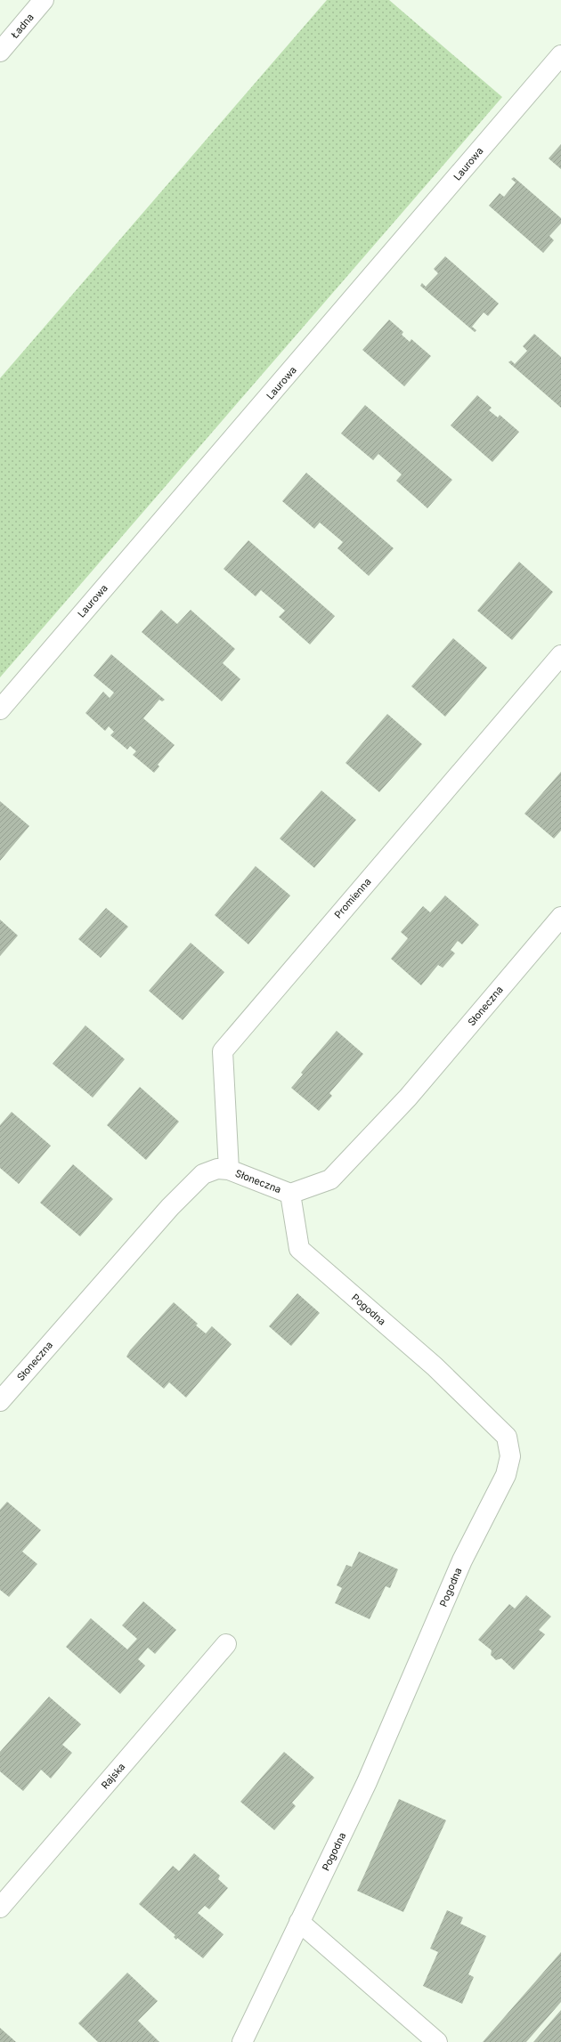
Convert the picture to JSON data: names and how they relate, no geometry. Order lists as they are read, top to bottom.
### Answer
{
  "streets": {
    "street": [
      "Ładna",
      "Laurowa",
      "Promienna",
      "Słoneczna",
      "Pogodna",
      "Rajska"
    ]
  },
  "crossings": [
    ["Promienna", "Słoneczna"],
    ["Słoneczna", "Pogodna"]
  ]
}
